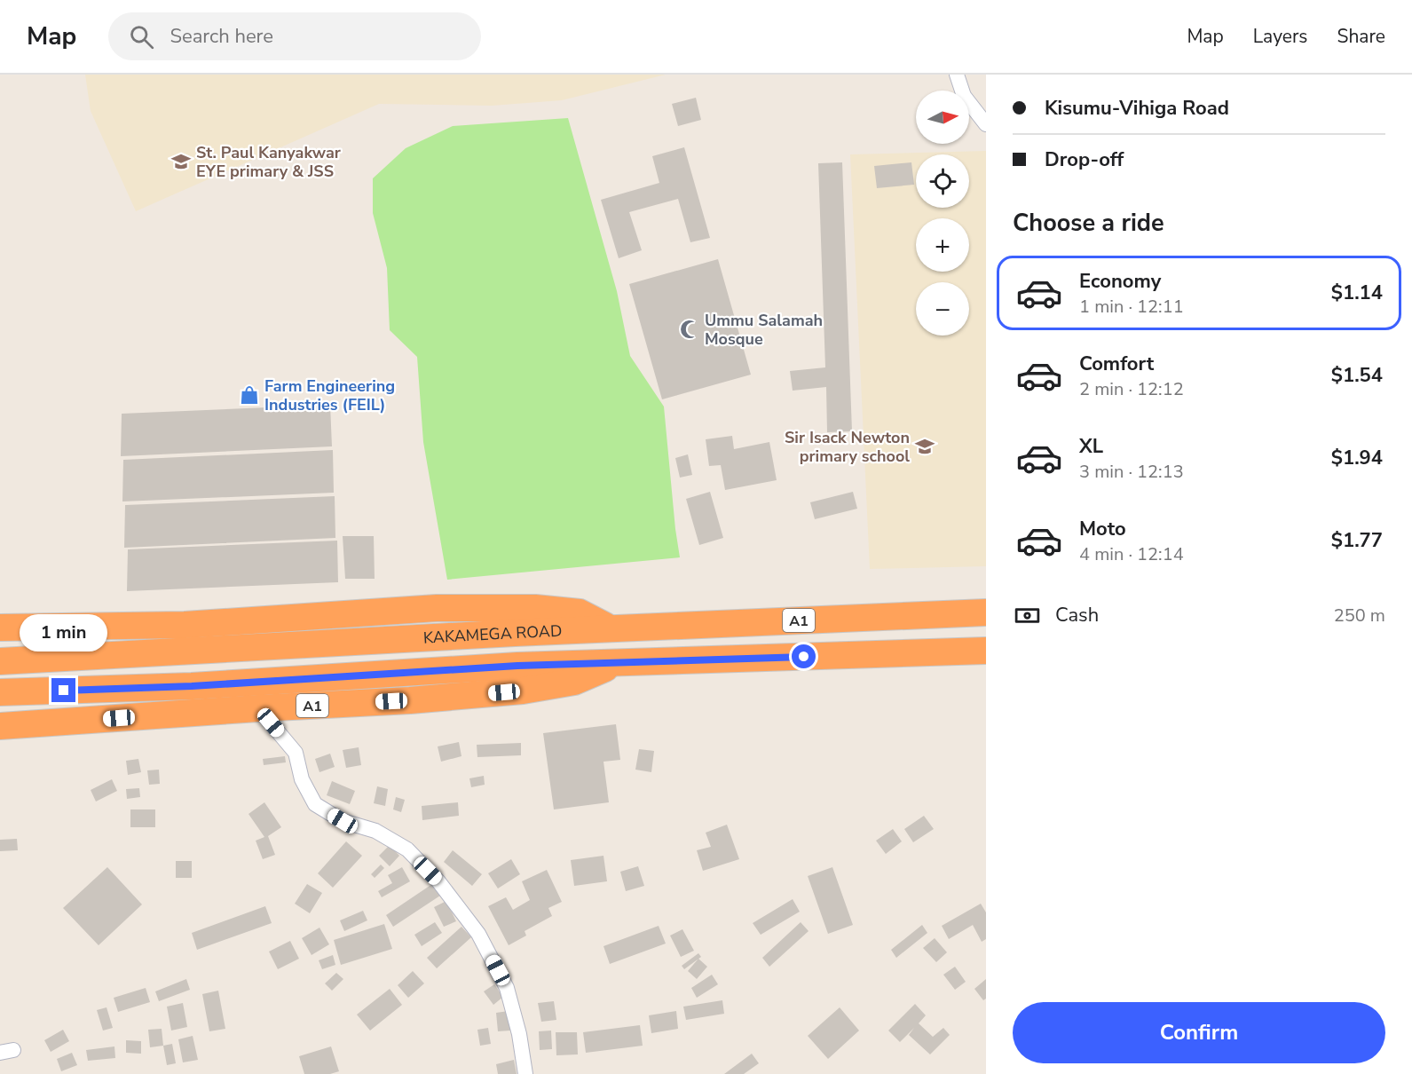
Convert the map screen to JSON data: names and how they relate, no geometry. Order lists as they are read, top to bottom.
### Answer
{
  "streets": {
    "highway": ["A1", "KAKAMEGA ROAD"]
  },
  "crossings": [
    ["A1", "KAKAMEGA ROAD"]
  ],
  "places": {
    "school or university": ["St. Paul Kanyakwar EYE primary & JSS", "Sir Isack Newton primary school"],
    "mosque": ["Ummu Salamah Mosque"],
    "shop": ["Farm Engineering Industries (FEIL)"]
  },
  "north": "right",
  "page": {
    "header": "Map",
    "search": "Search here",
    "nav": ["Map", "Layers", "Share"],
    "banner": ["Kisumu-Vihiga Road", "Drop-off"],
    "map_buttons": ["+", "−"],
    "heading": "Choose a ride",
    "list": [
      {
        "name": "Economy",
        "note": "1 min · 12:11",
        "value": "$1.14"
      },
      {
        "name": "Comfort",
        "note": "2 min · 12:12",
        "value": "$1.54"
      },
      {
        "name": "XL",
        "note": "3 min · 12:13",
        "value": "$1.94"
      },
      {
        "name": "Moto",
        "note": "4 min · 12:14",
        "value": "$1.77"
      }
    ],
    "pay": ["Cash", "250 m"],
    "bubble": "1 min",
    "buttons": "Confirm"
  }
}
